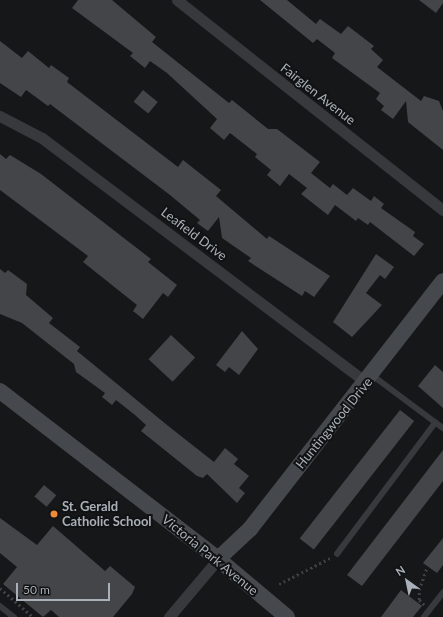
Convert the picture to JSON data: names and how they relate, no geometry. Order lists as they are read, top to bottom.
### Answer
{
  "streets": {
    "main road": ["Huntingwood Drive", "Victoria Park Avenue"],
    "street": ["Fairglen Avenue", "Leafield Drive"]
  },
  "crossings": [
    ["Leafield Drive", "Huntingwood Drive"],
    ["Huntingwood Drive", "Victoria Park Avenue"]
  ],
  "places": ["St. Gerald Catholic School"],
  "scale_bar": "50 m",
  "north": "top left"
}
